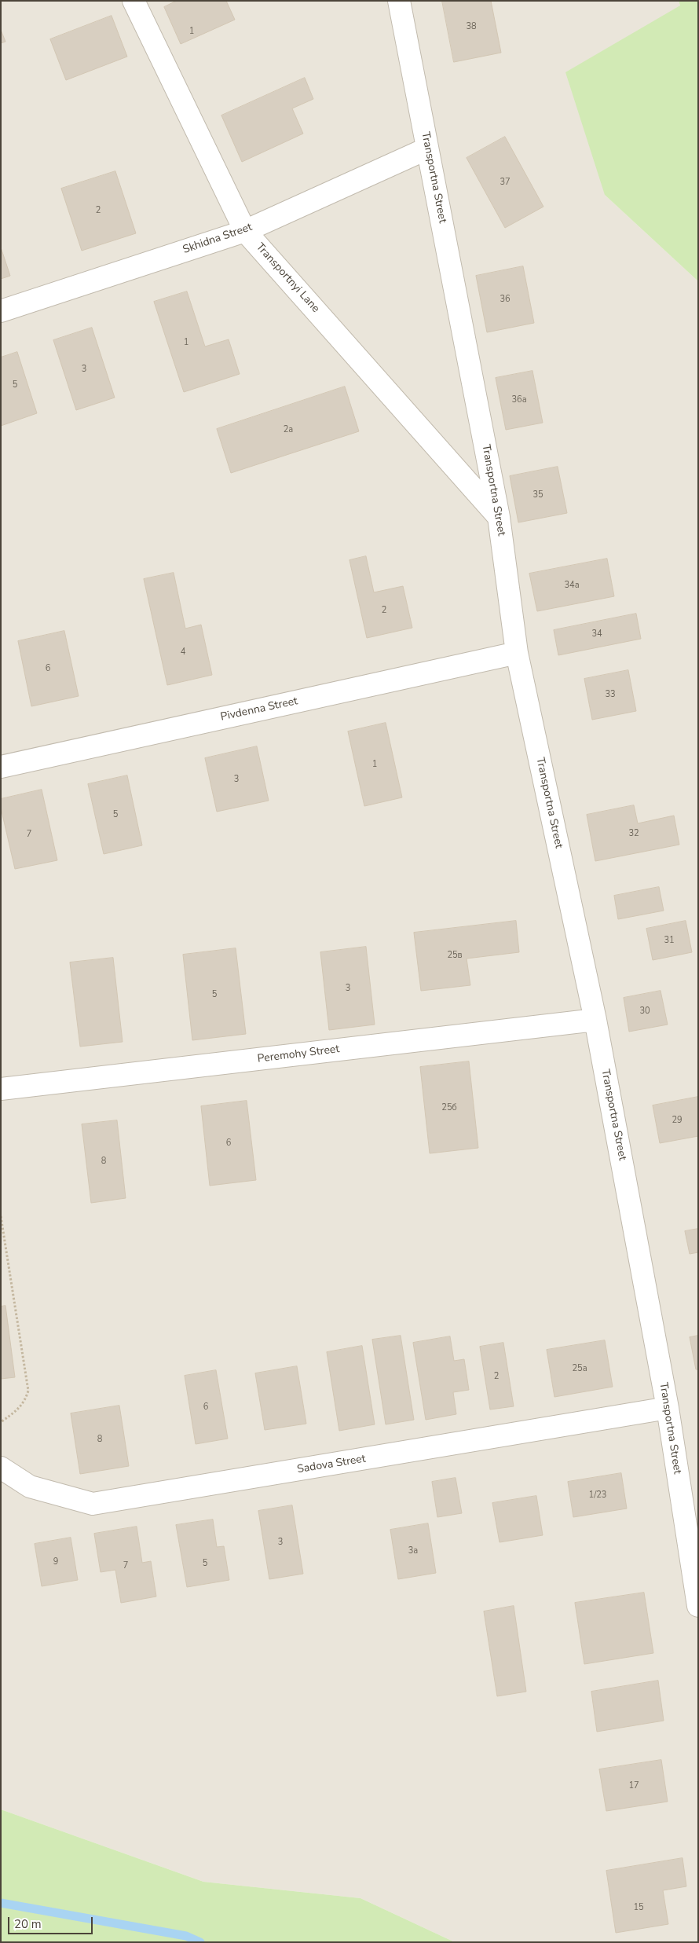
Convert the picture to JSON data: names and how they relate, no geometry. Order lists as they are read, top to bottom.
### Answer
{
  "streets": {
    "street": [
      "Transportna Street",
      "Skhidna Street",
      "Transportnyi Lane",
      "Pivdenna Street",
      "Peremohy Street",
      "Sadova Street"
    ]
  },
  "crossings": [
    ["Transportna Street", "Skhidna Street"],
    ["Transportna Street", "Transportnyi Lane"],
    ["Transportna Street", "Pivdenna Street"],
    ["Transportna Street", "Peremohy Street"],
    ["Transportna Street", "Sadova Street"],
    ["Skhidna Street", "Transportnyi Lane"]
  ],
  "house_numbers": [
    "38",
    "1",
    "37",
    "2",
    "36",
    "1",
    "3",
    "5",
    "36а",
    "2а",
    "35",
    "34а",
    "2",
    "34",
    "4",
    "6",
    "33",
    "1",
    "3",
    "5",
    "32",
    "7",
    "31",
    "25в",
    "3",
    "5",
    "30",
    "25б",
    "29",
    "6",
    "8",
    "25а",
    "2",
    "6",
    "8",
    "1/23",
    "3",
    "3а",
    "9",
    "5",
    "7",
    "17",
    "15"
  ],
  "scale_bar": "20 m"
}
